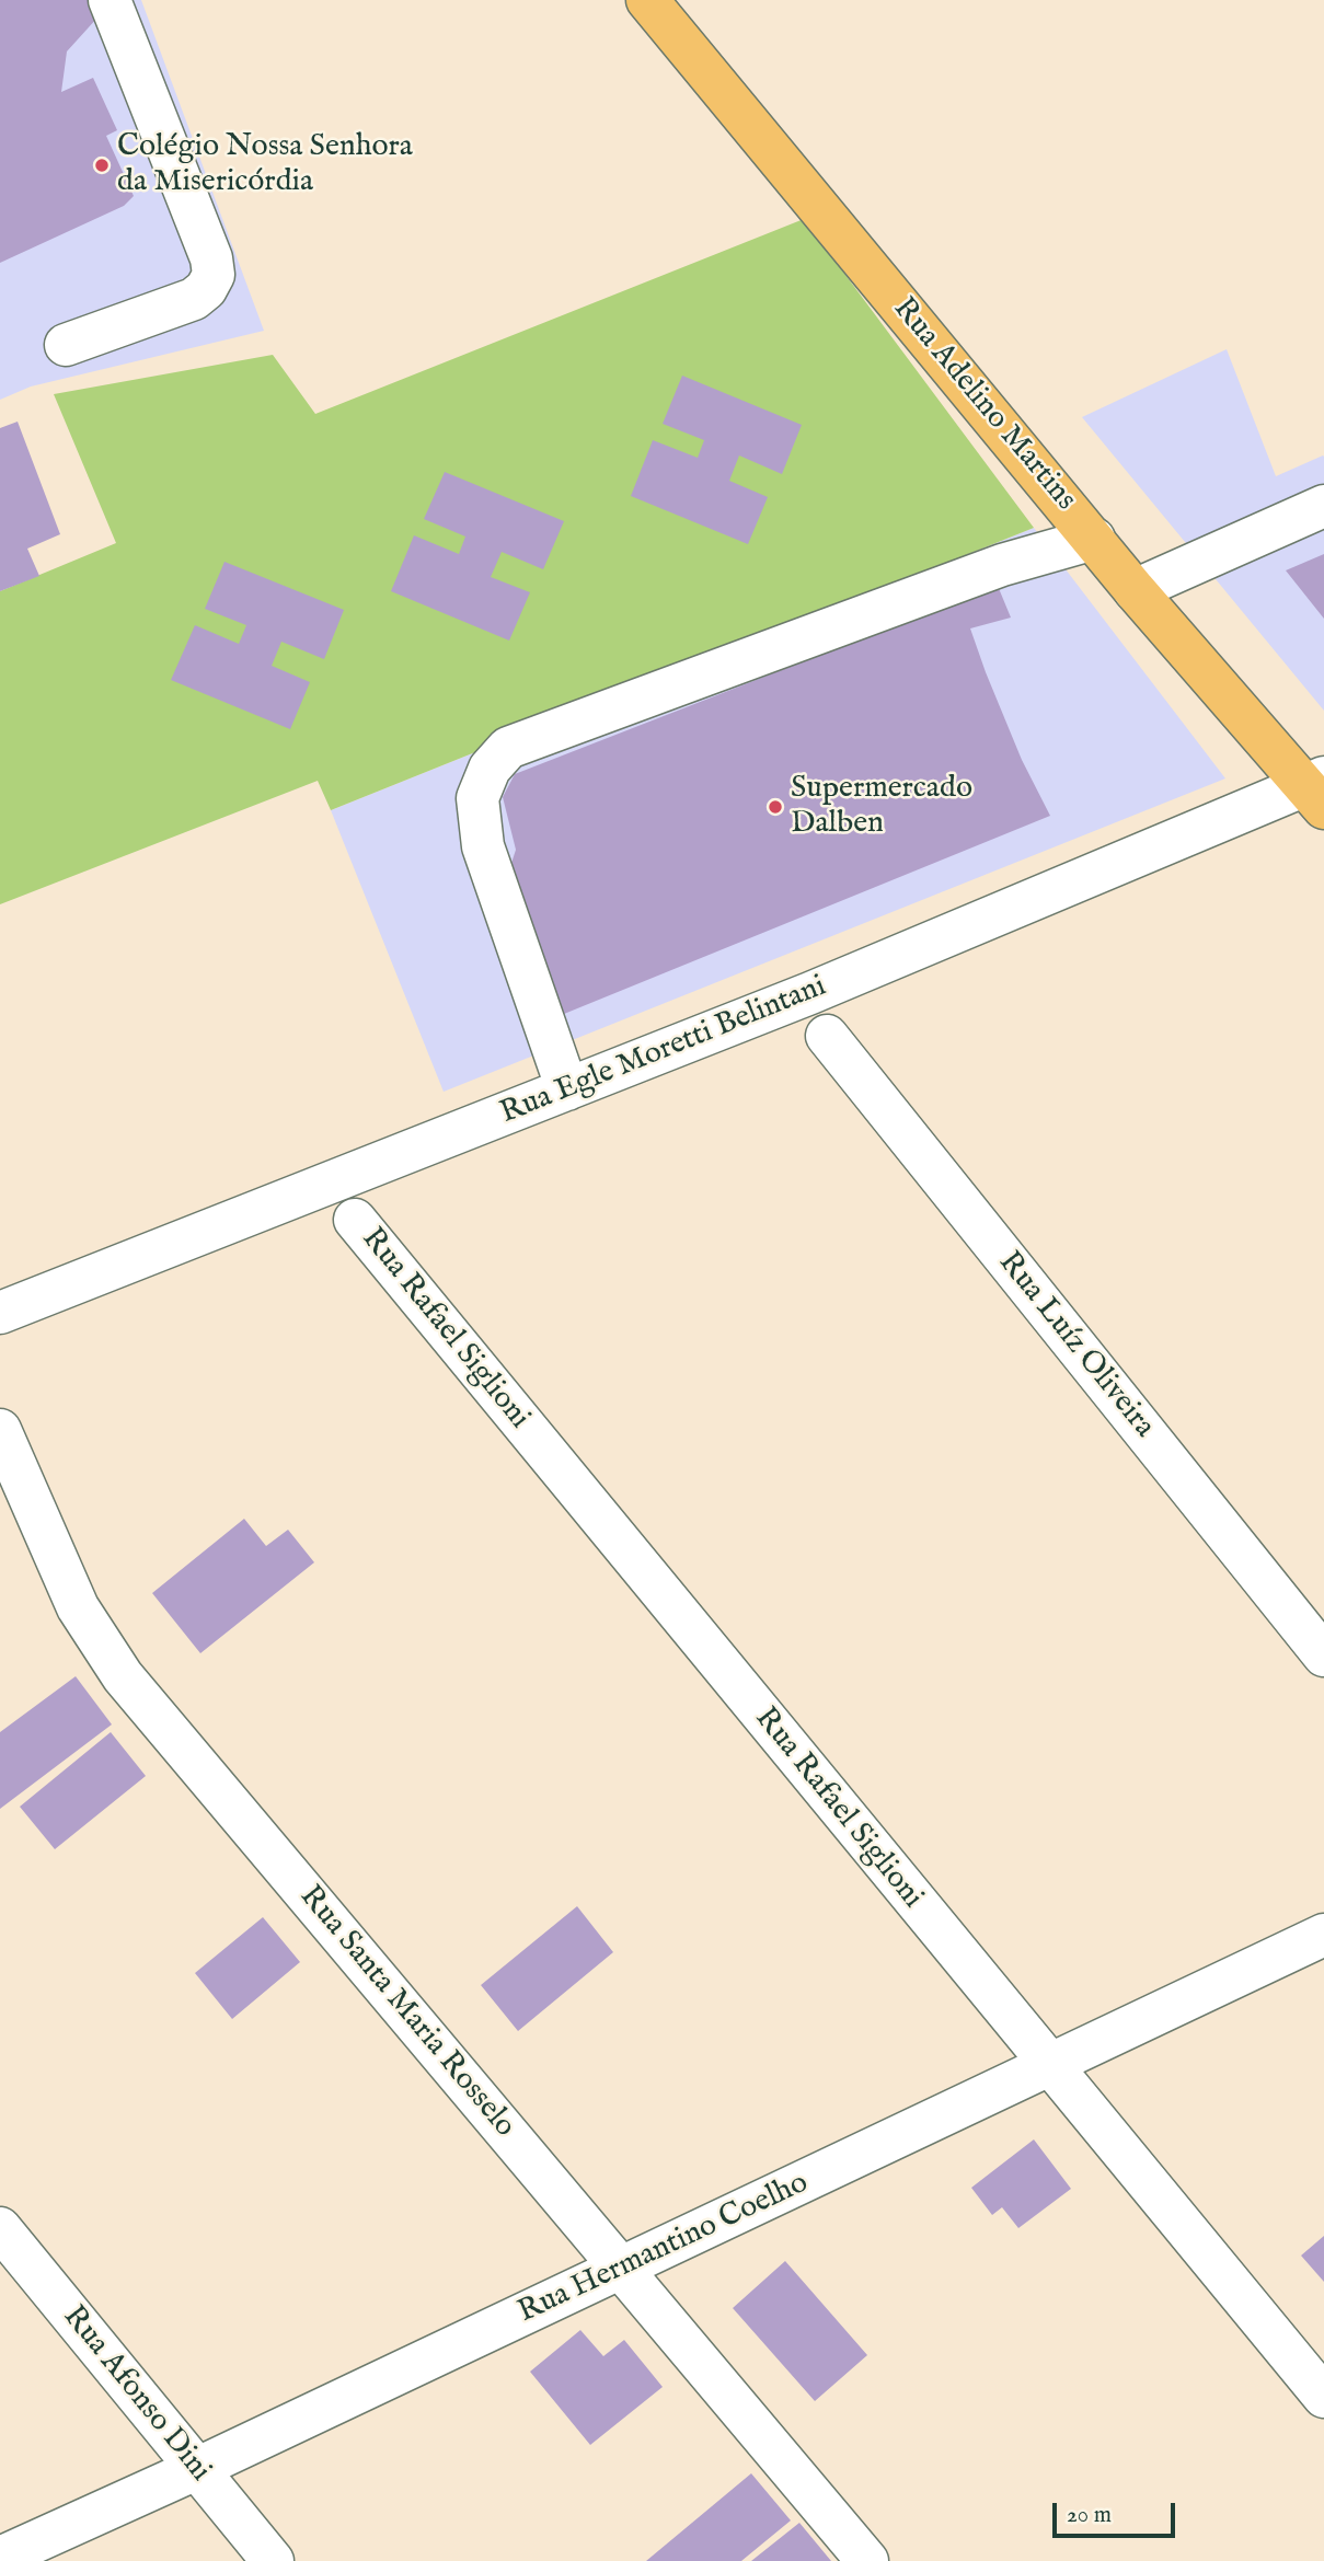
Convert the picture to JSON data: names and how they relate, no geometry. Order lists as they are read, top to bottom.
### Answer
{
  "streets": {
    "main road": ["Rua Adelino Martins"],
    "street": [
      "Rua Egle Moretti Belintani",
      "Rua Rafael Siglioni",
      "Rua Luíz Oliveira",
      "Rua Santa Maria Rosselo",
      "Rua Hermantino Coelho",
      "Rua Afonso Dini"
    ]
  },
  "crossings": [
    ["Rua Adelino Martins", "Rua Egle Moretti Belintani"],
    ["Rua Rafael Siglioni", "Rua Hermantino Coelho"],
    ["Rua Santa Maria Rosselo", "Rua Hermantino Coelho"],
    ["Rua Hermantino Coelho", "Rua Afonso Dini"]
  ],
  "places": ["Colégio Nossa Senhora da Misericórdia", "Supermercado Dalben"],
  "scale_bar": "20 m"
}
